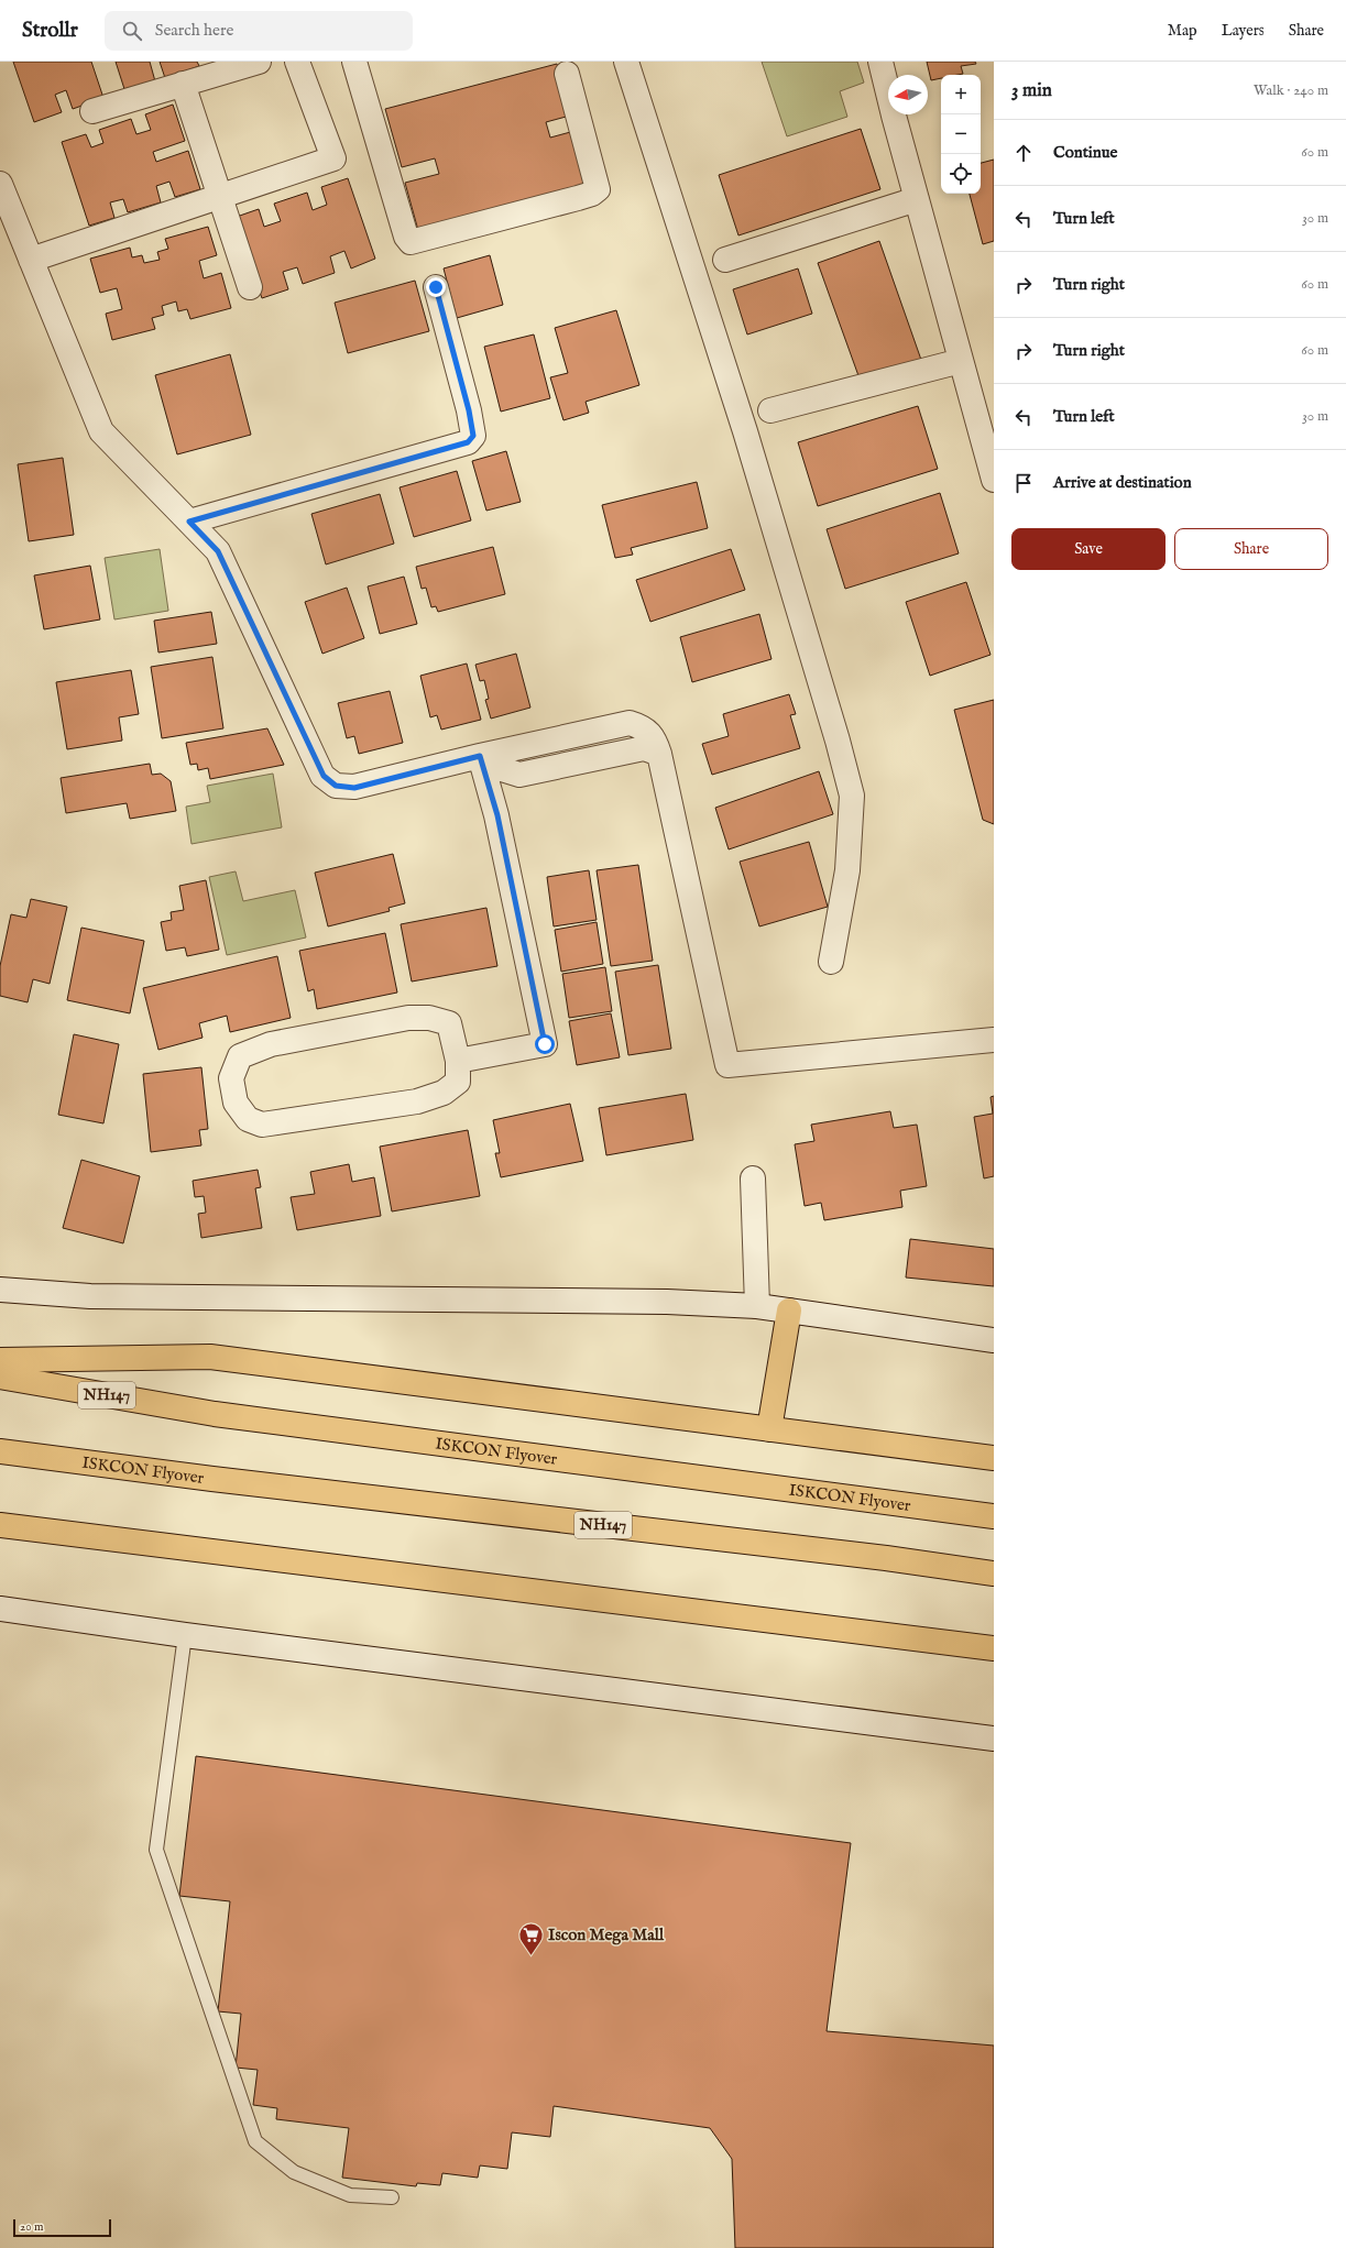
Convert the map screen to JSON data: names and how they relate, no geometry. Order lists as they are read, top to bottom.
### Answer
{
  "streets": {
    "main road": ["NH147", "ISKCON Flyover"]
  },
  "places": {
    "supermarket": ["Iscon Mega Mall"]
  },
  "scale_bar": "20 m",
  "north": "left",
  "page": {
    "header": "Strollr",
    "search": "Search here",
    "nav": ["Map", "Layers", "Share"],
    "heading": ["3 min", "Walk · 240 m"],
    "map_buttons": ["+", "−"],
    "list": [
      ["Continue", "60 m"],
      ["Turn left", "30 m"],
      ["Turn right", "60 m"],
      ["Turn right", "60 m"],
      ["Turn left", "30 m"],
      "Arrive at destination"
    ],
    "buttons": ["Save", "Share"],
    "scale": "20 m"
  }
}
